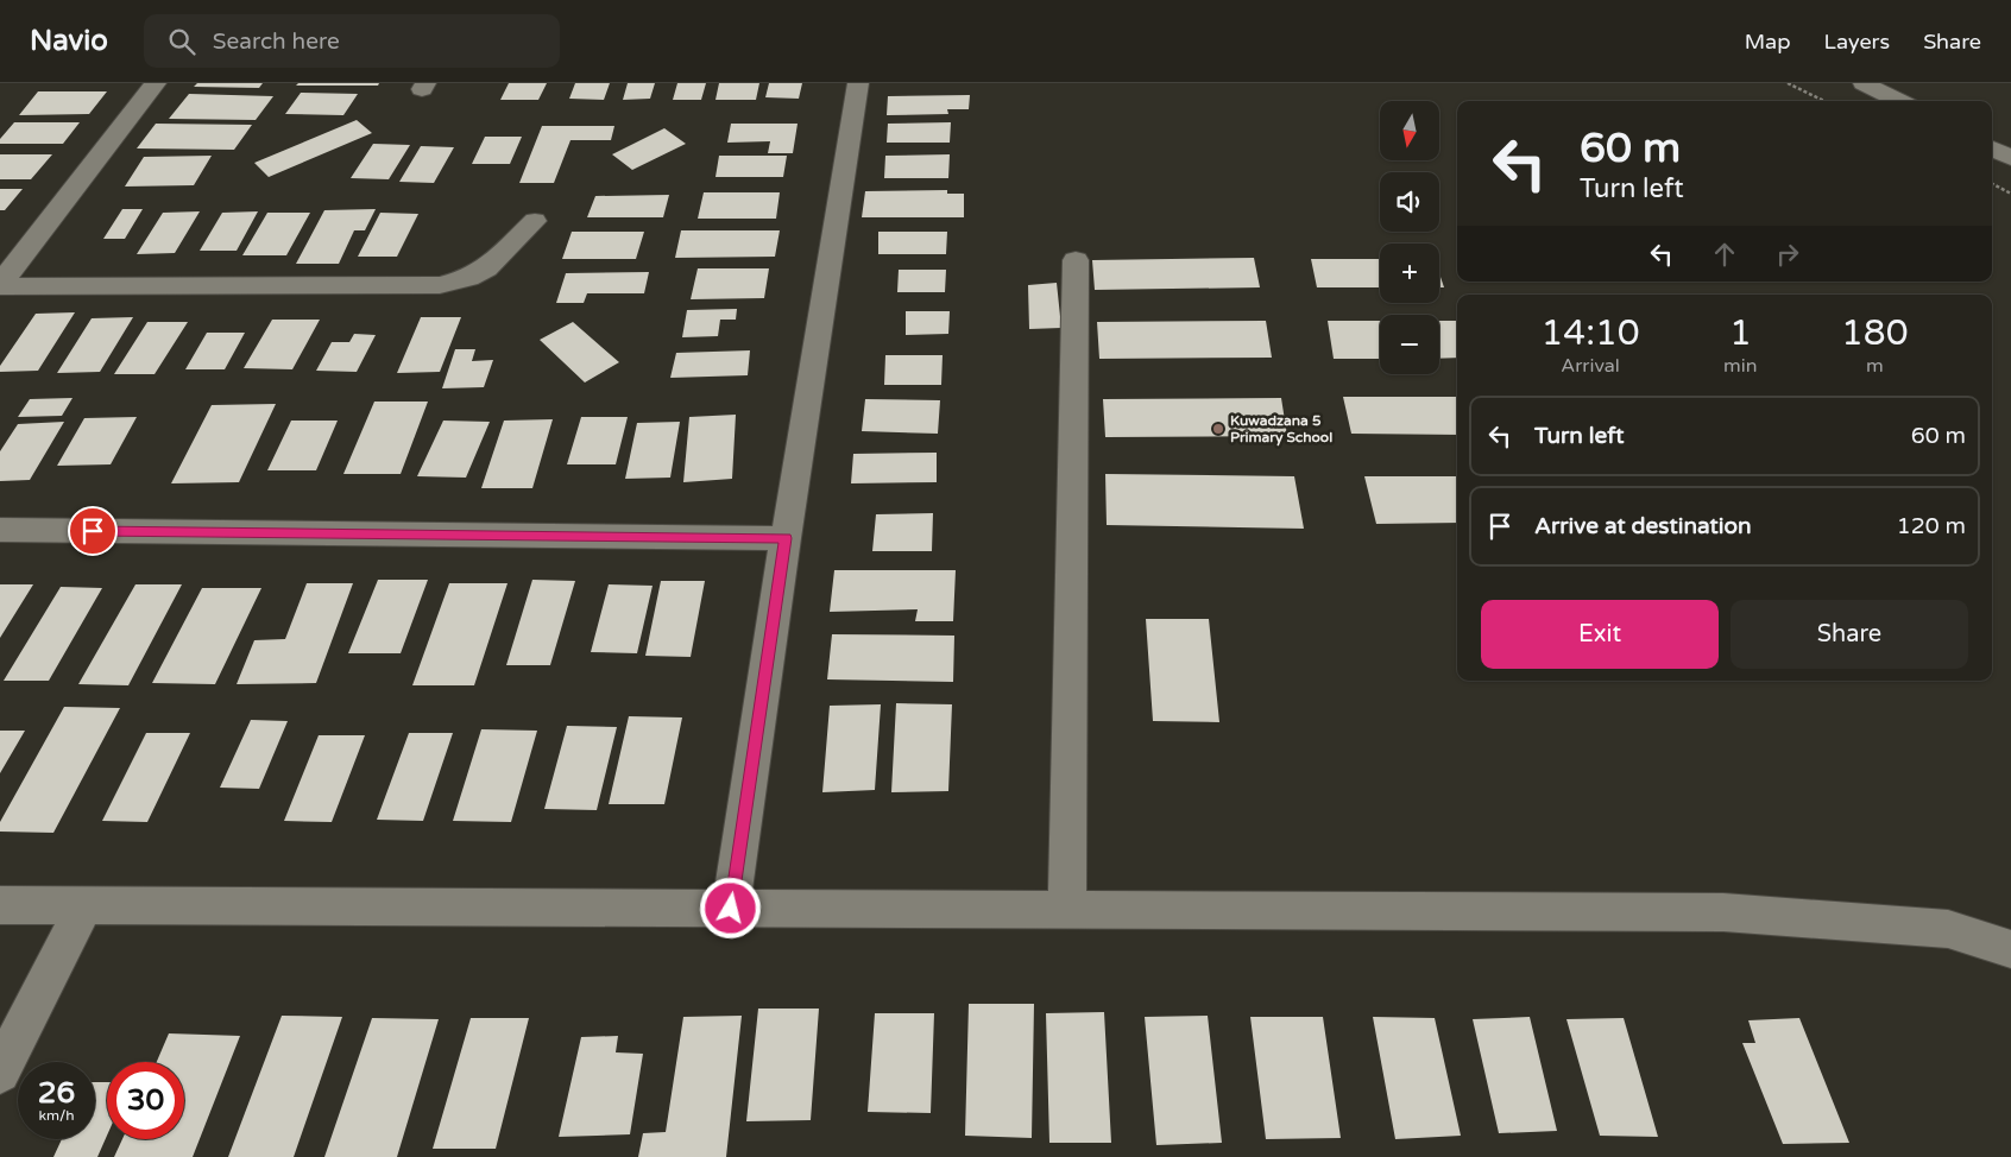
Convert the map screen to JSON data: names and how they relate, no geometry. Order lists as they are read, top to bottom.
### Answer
{
  "places": ["Kuwadzana 5 Primary School"],
  "north": "bottom",
  "page": {
    "header": "Navio",
    "search": "Search here",
    "nav": ["Map", "Layers", "Share"],
    "map_buttons": ["+", "−"],
    "turn": ["60 m", "Turn left"],
    "eta": [
      "14:10",
      "Arrival",
      "1",
      "min",
      "180",
      "m"
    ],
    "list": [
      {
        "name": "Turn left",
        "value": "60 m"
      },
      {
        "name": "Arrive at destination",
        "value": "120 m"
      }
    ],
    "buttons": ["Exit", "Share"],
    "speed": "26 km/h",
    "limit": "30"
  }
}
